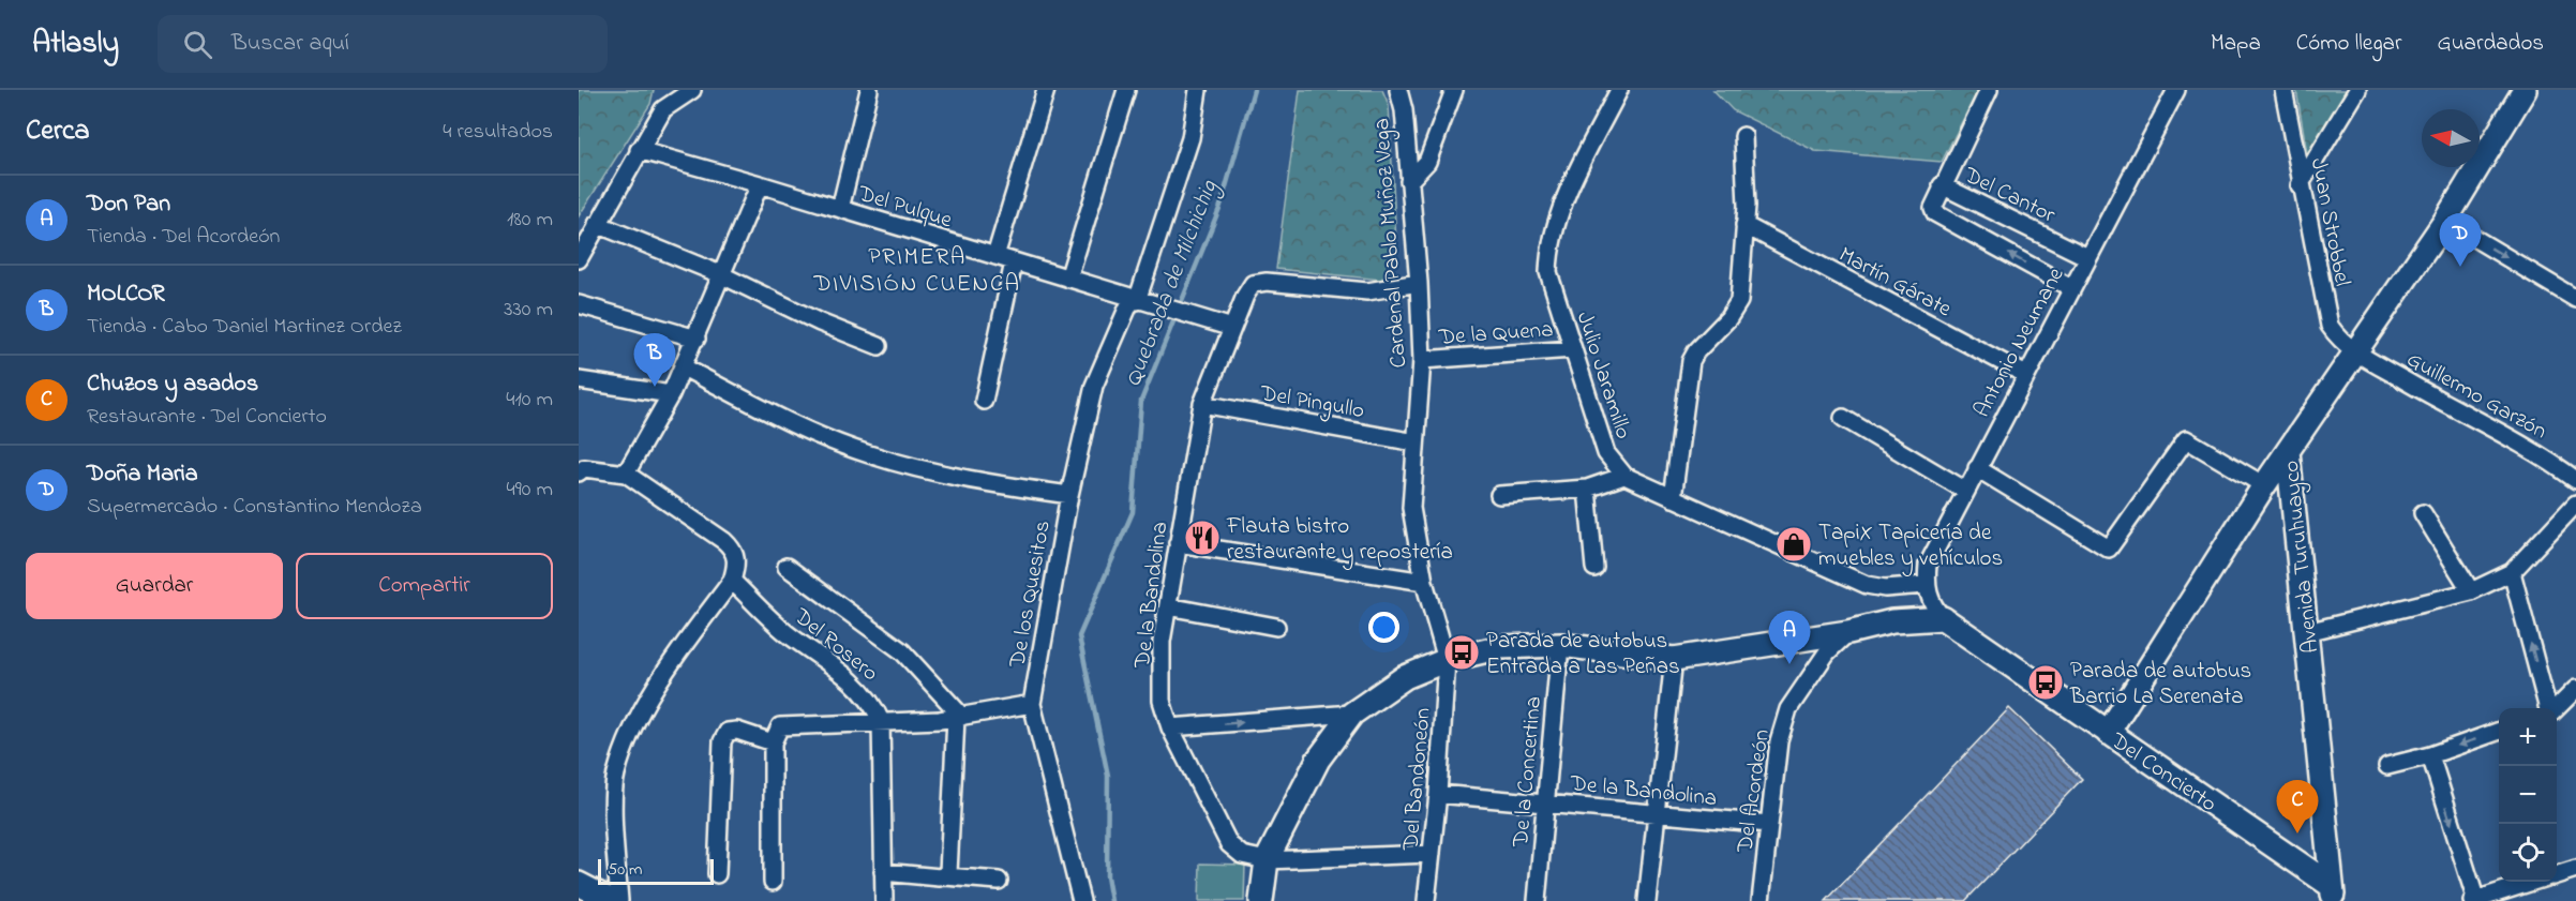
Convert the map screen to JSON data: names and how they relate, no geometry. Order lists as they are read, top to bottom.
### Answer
{
  "streets": {
    "street": [
      "Del Cantor",
      "Del Pulque",
      "Juan Strobbel",
      "Cardenal Pablo Muñoz Vega",
      "Martín Gárate",
      "De la Quena",
      "Antonio Neumane",
      "Julio Jaramillo",
      "Guillermo Garzón",
      "Del Pingullo",
      "Avenida Turuhuayco",
      "De los Quesitos",
      "De la Bandolina",
      "Del Rosero",
      "De la Concertina",
      "Del Concierto",
      "Del Bandoneón",
      "Del Acordeón"
    ]
  },
  "crossings": [
    ["Del Cantor", "Antonio Neumane"],
    ["Del Pulque", "De los Quesitos"],
    ["Del Pulque", "De la Bandolina"],
    ["Juan Strobbel", "Guillermo Garzón"],
    ["Juan Strobbel", "Avenida Turuhuayco"],
    ["Cardenal Pablo Muñoz Vega", "De la Quena"],
    ["Cardenal Pablo Muñoz Vega", "Del Pingullo"],
    ["Cardenal Pablo Muñoz Vega", "De la Bandolina"],
    ["Cardenal Pablo Muñoz Vega", "Del Bandoneón"],
    ["Martín Gárate", "Antonio Neumane"],
    ["De la Quena", "Julio Jaramillo"],
    ["Antonio Neumane", "Julio Jaramillo"],
    ["Guillermo Garzón", "Avenida Turuhuayco"],
    ["Del Pingullo", "De la Bandolina"],
    ["Avenida Turuhuayco", "Del Concierto"],
    ["De la Bandolina", "De la Concertina"],
    ["De la Bandolina", "Del Bandoneón"],
    ["De la Bandolina", "Del Acordeón"]
  ],
  "districts": ["PRIMERA DIVISIÓN CUENCA"],
  "water": ["Quebrada de Milchichig"],
  "places": {
    "restaurant": ["Flauta bistro restaurante y repostería"],
    "shop": ["TapiX Tapicería de muebles y vehículos"],
    "bus stop": ["Parada de autobus Entrada a Las Peñas", "Parada de autobus Barrio La Serenata"]
  },
  "scale_bar": "50 m",
  "north": "left",
  "page": {
    "header": "Atlasly",
    "search": "Buscar aquí",
    "nav": ["Mapa", "Cómo llegar", "Guardados"],
    "heading": ["Cerca", "4 resultados"],
    "list": [
      {
        "mark": "A",
        "name": "Don Pan",
        "note": "Tienda · Del Acordeón",
        "value": "180 m"
      },
      {
        "mark": "B",
        "name": "MOLCOR",
        "note": "Tienda · Cabo Daniel Martinez Ordez",
        "value": "330 m"
      },
      {
        "mark": "C",
        "name": "Chuzos y asados",
        "note": "Restaurante · Del Concierto",
        "value": "410 m"
      },
      {
        "mark": "D",
        "name": "Doña Maria",
        "note": "Supermercado · Constantino Mendoza",
        "value": "490 m"
      }
    ],
    "pins": [
      "D",
      "B",
      "A",
      "C"
    ],
    "buttons": ["Guardar", "Compartir"],
    "map_buttons": ["+", "−"],
    "scale": "50 m"
  }
}
